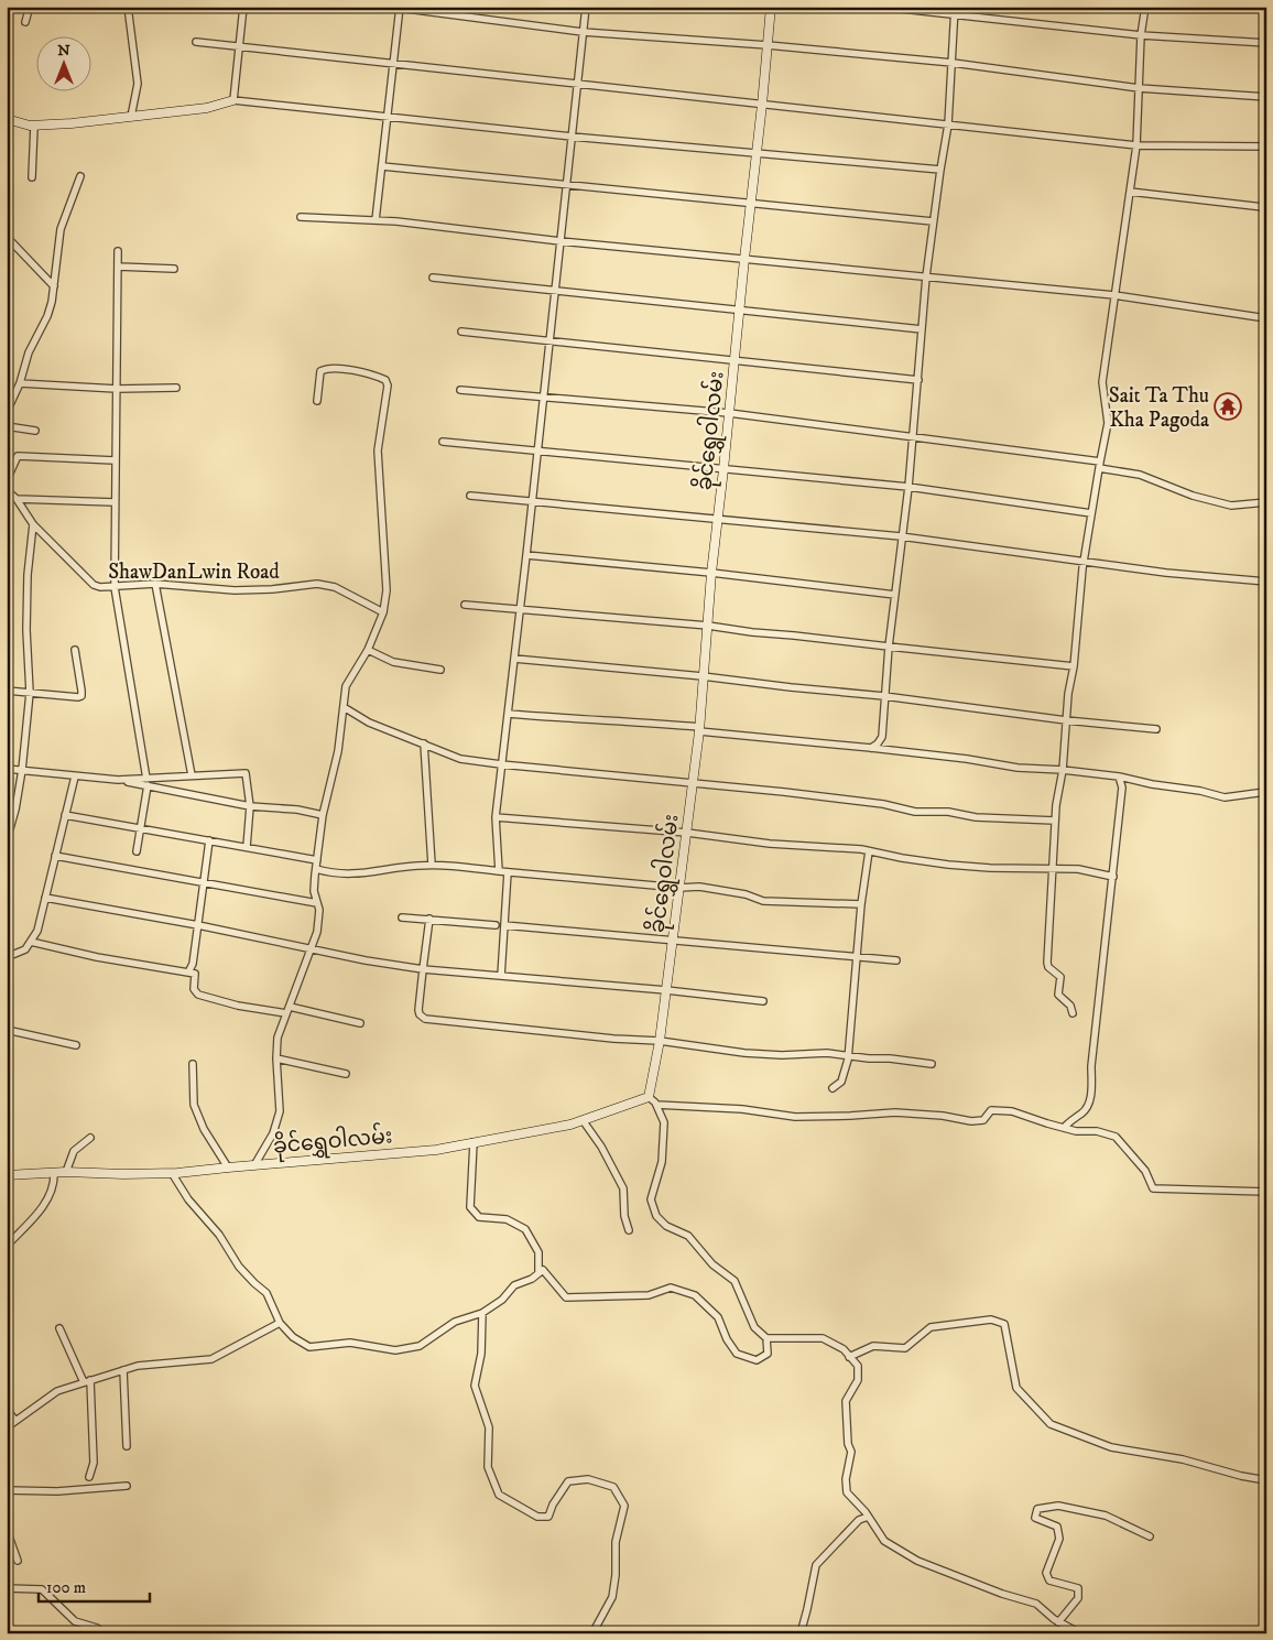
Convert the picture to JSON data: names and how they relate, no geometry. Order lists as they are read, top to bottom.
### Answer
{
  "streets": {
    "street": ["ခိုင်ရွှေဝါလမ်း", "ShawDanLwin Road"]
  },
  "places": {
    "temple": ["Sait Ta Thu Kha Pagoda"]
  },
  "scale_bar": "100 m",
  "north": "top"
}
